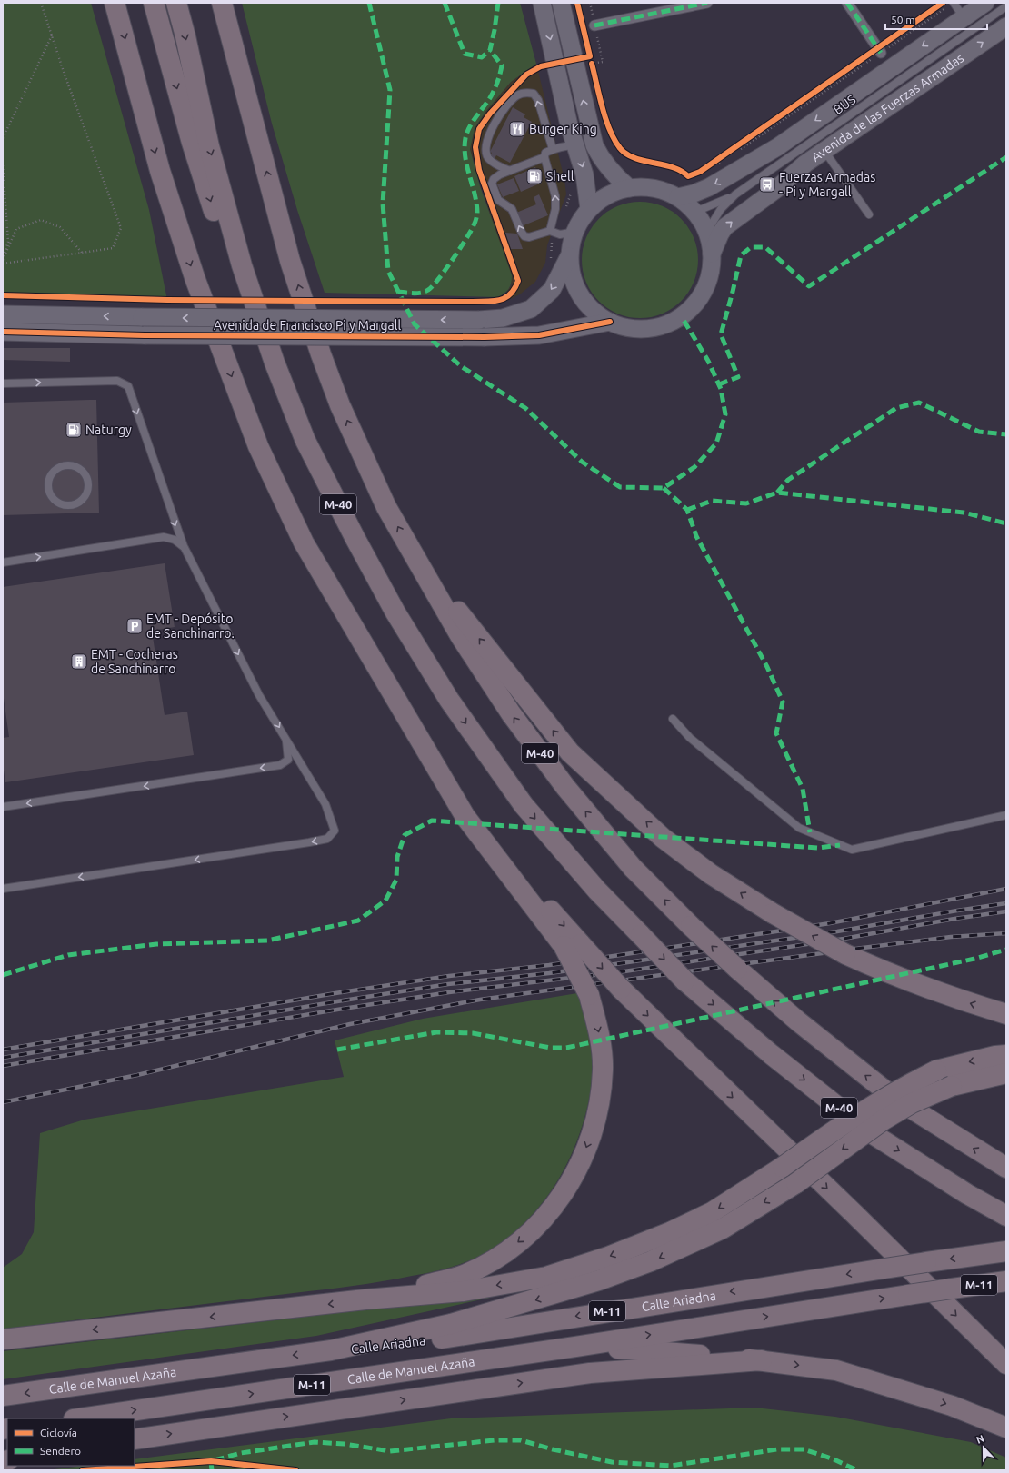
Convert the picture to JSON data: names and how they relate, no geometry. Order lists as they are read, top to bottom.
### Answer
{
  "streets": {
    "highway": [
      "M-40",
      "M-11",
      "Calle Ariadna",
      "Calle de Manuel Azaña"
    ],
    "street": ["Avenida de las Fuerzas Armadas", "Avenida de Francisco Pi y Margall"],
    "lane": ["BUS"]
  },
  "crossings": [
    ["M-11", "Calle de Manuel Azaña"],
    ["Calle Ariadna", "Calle de Manuel Azaña"]
  ],
  "places": {
    "restaurant": ["Burger King"],
    "fuel station": ["Shell", "Naturgy"],
    "bus stop": ["Fuerzas Armadas - Pi y Margall"],
    "parking": ["EMT - Depósito de Sanchinarro."],
    "building": ["EMT - Cocheras de Sanchinarro"]
  },
  "legend": ["Ciclovía", "Sendero"],
  "scale_bar": "50 m",
  "north": "top"
}
